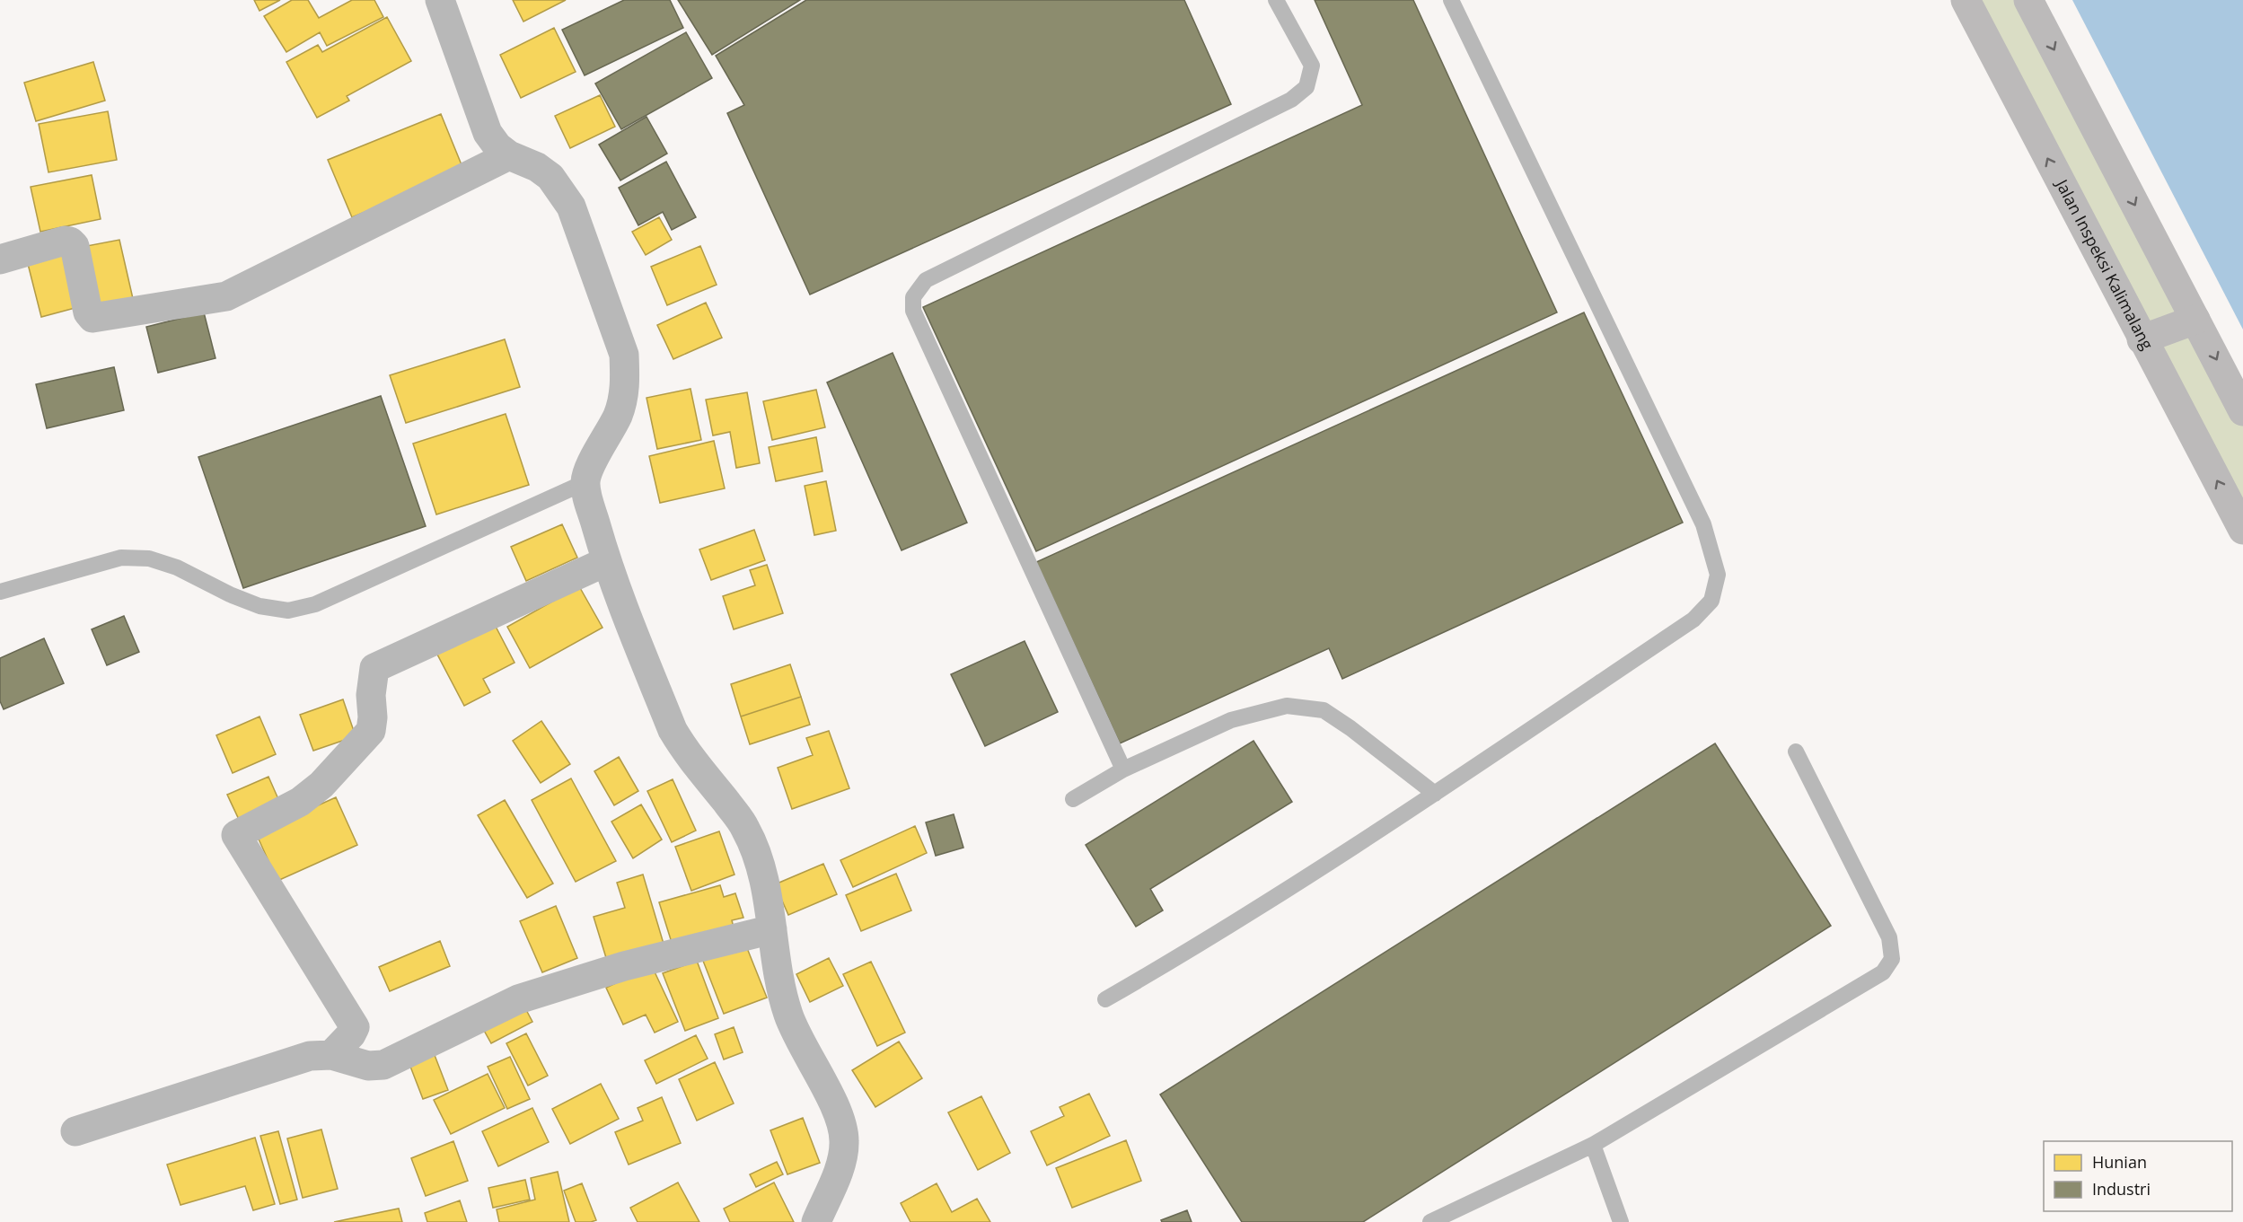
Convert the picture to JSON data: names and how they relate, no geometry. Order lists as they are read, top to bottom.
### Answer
{
  "streets": {
    "main road": ["Jalan Inspeksi Kalimalang"]
  },
  "legend": ["Hunian", "Industri"]
}
